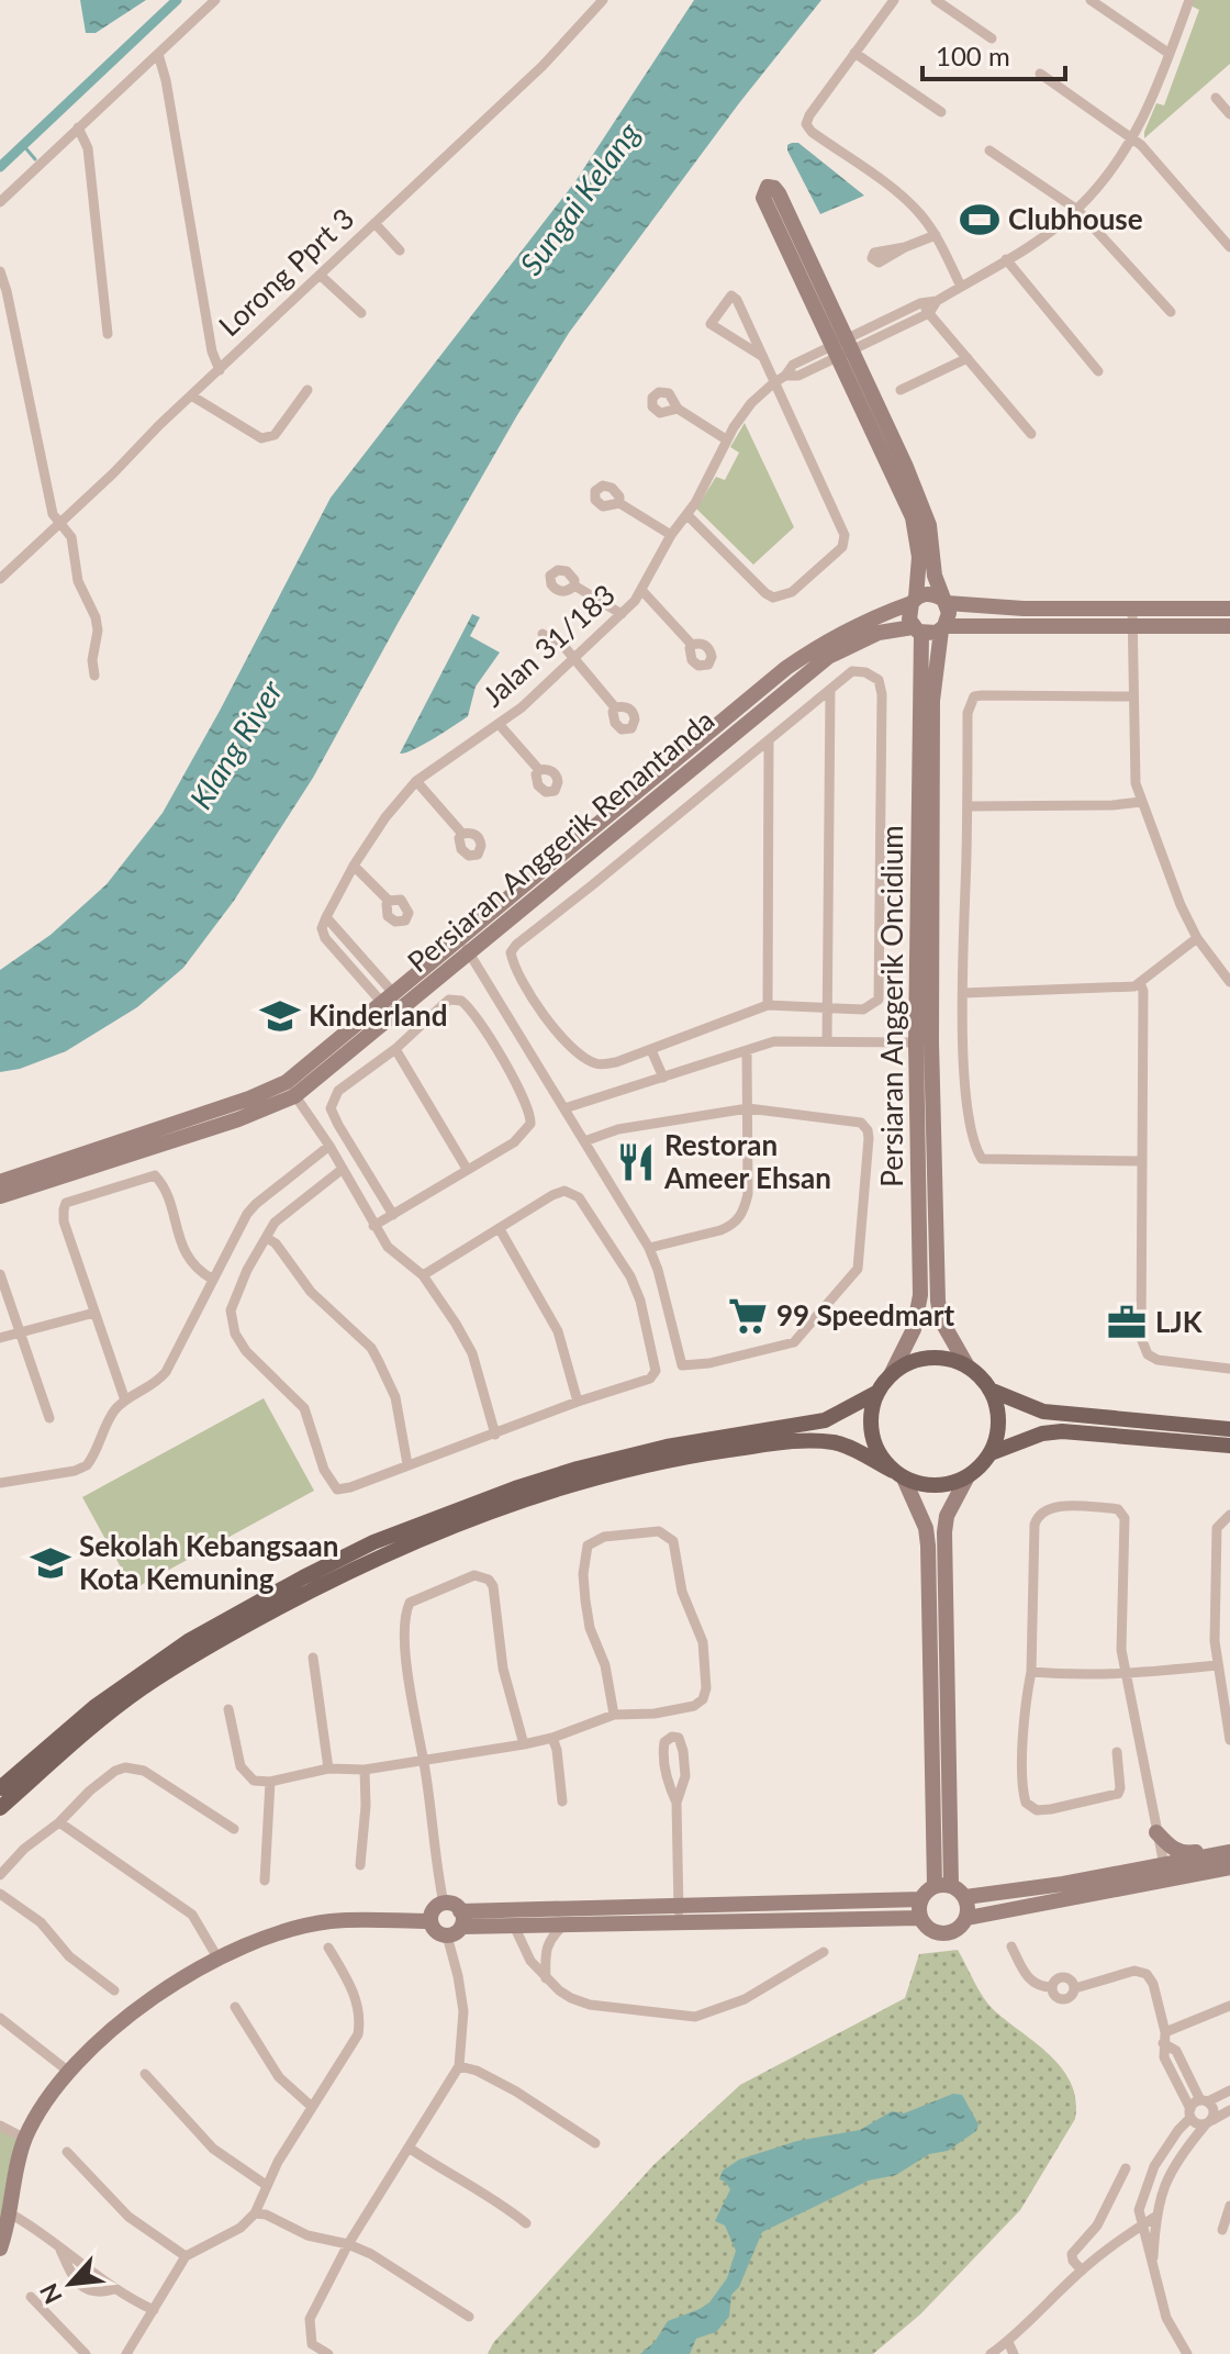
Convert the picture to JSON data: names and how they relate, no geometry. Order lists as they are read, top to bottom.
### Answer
{
  "streets": {
    "main road": ["Persiaran Anggerik Renantanda", "Persiaran Anggerik Oncidium"],
    "street": ["Lorong Pprt 3", "Jalan 31/183"]
  },
  "crossings": [
    ["Persiaran Anggerik Renantanda", "Persiaran Anggerik Oncidium"]
  ],
  "water": ["Sungai Kelang", "Klang River"],
  "places": {
    "sports": ["Clubhouse"],
    "school or university": ["Kinderland", "Sekolah Kebangsaan Kota Kemuning"],
    "restaurant": ["Restoran Ameer Ehsan"],
    "supermarket": ["99 Speedmart"],
    "office": ["LJK"]
  },
  "scale_bar": "100 m",
  "north": "bottom left"
}
